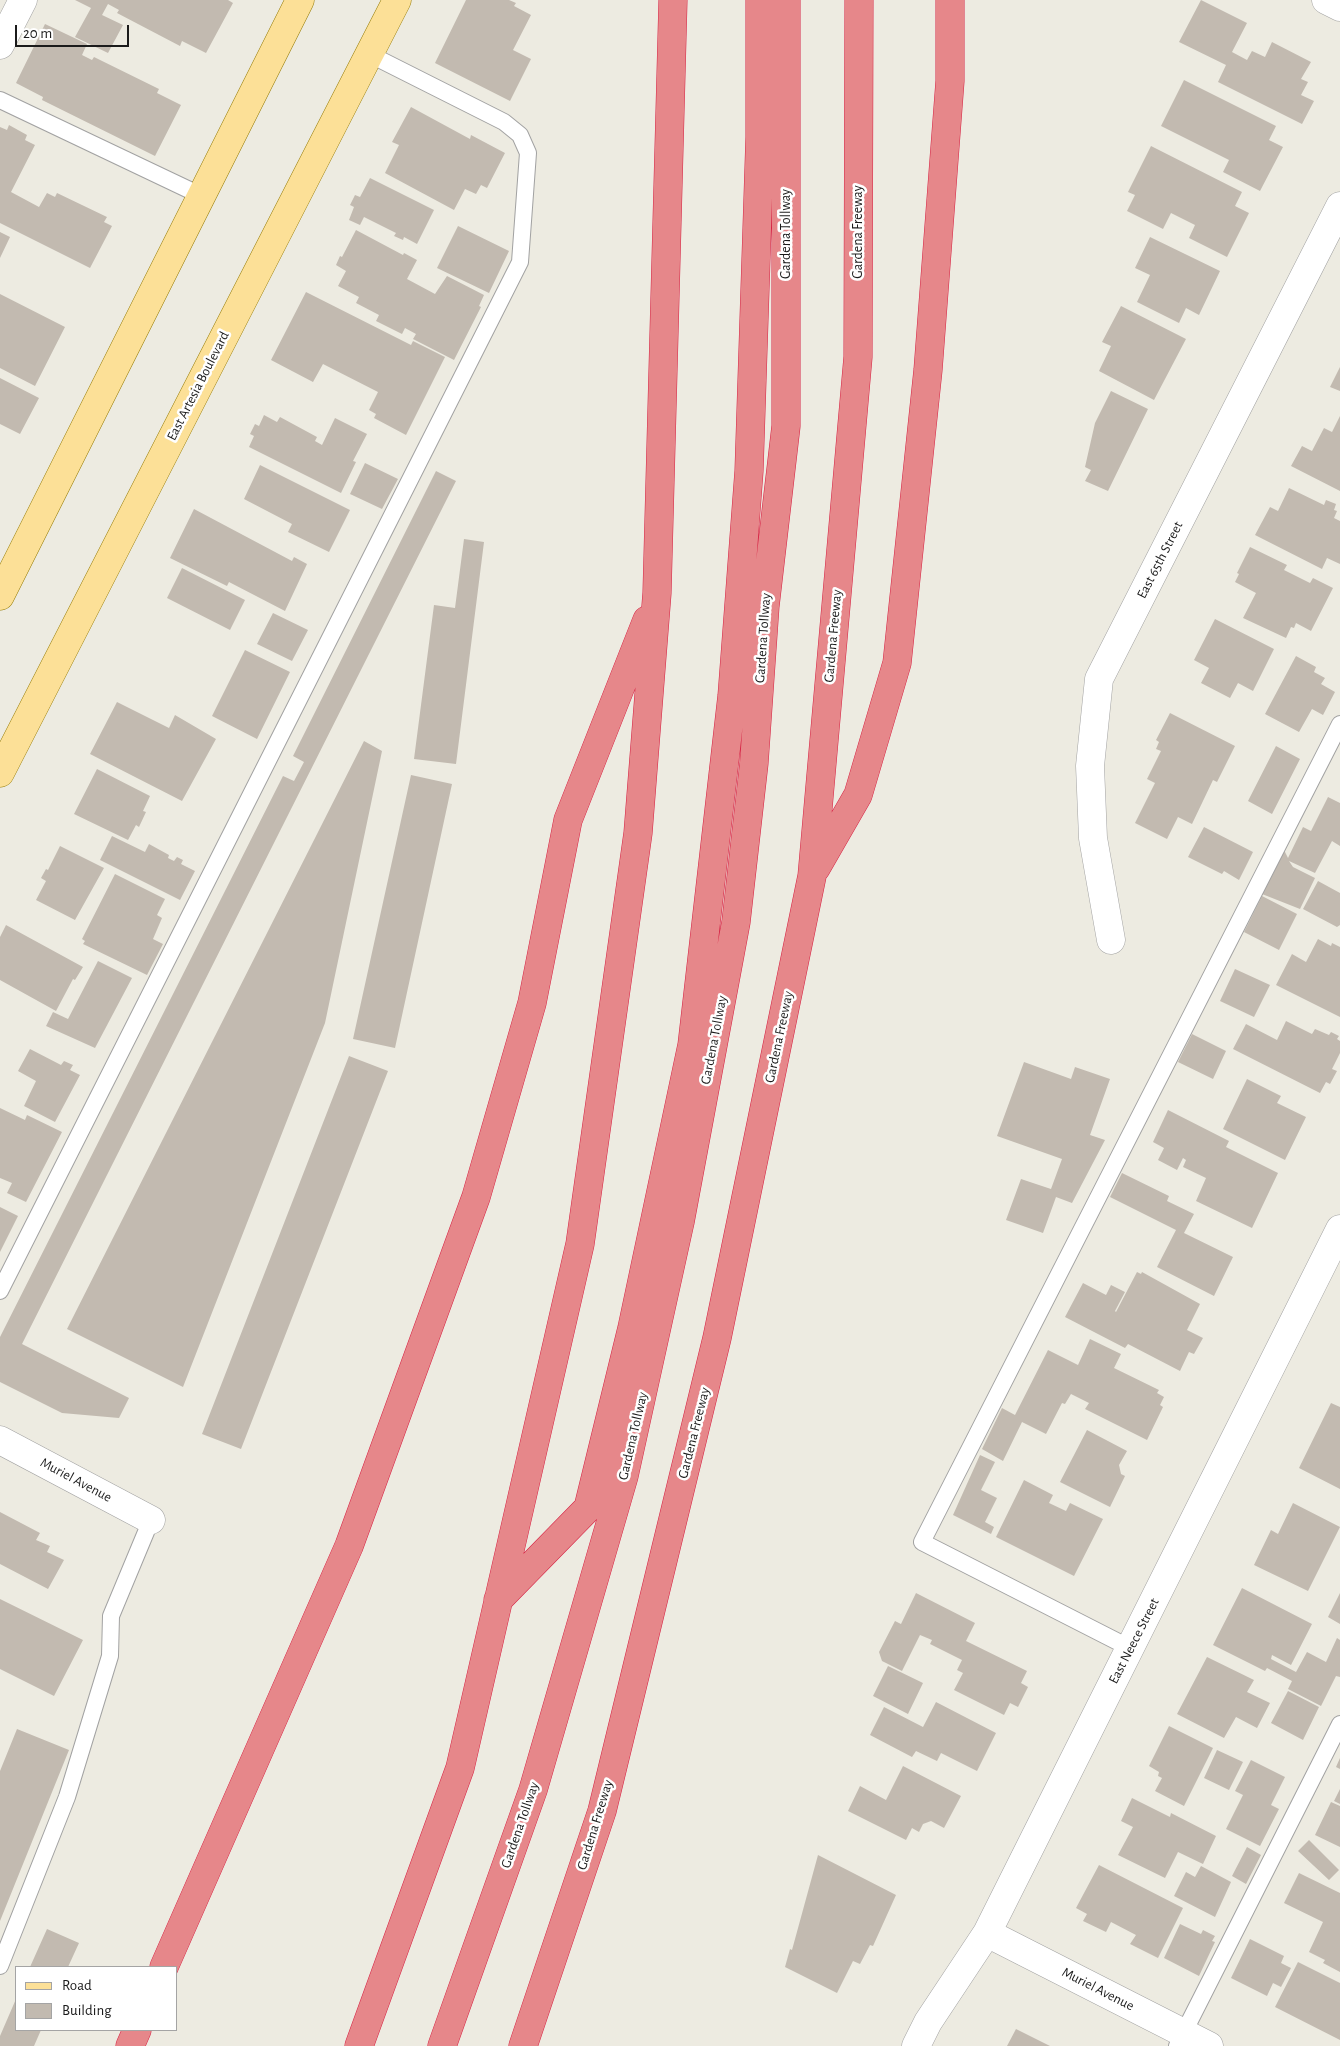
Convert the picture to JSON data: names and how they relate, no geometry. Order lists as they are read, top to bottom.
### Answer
{
  "streets": {
    "highway": ["Gardena Freeway", "Gardena Tollway"],
    "main road": ["East Artesia Boulevard"],
    "street": ["East 65th Street", "Muriel Avenue", "East Neece Street"]
  },
  "crossings": [
    ["Muriel Avenue", "East Neece Street"]
  ],
  "legend": ["Road", "Building"],
  "scale_bar": "20 m"
}
